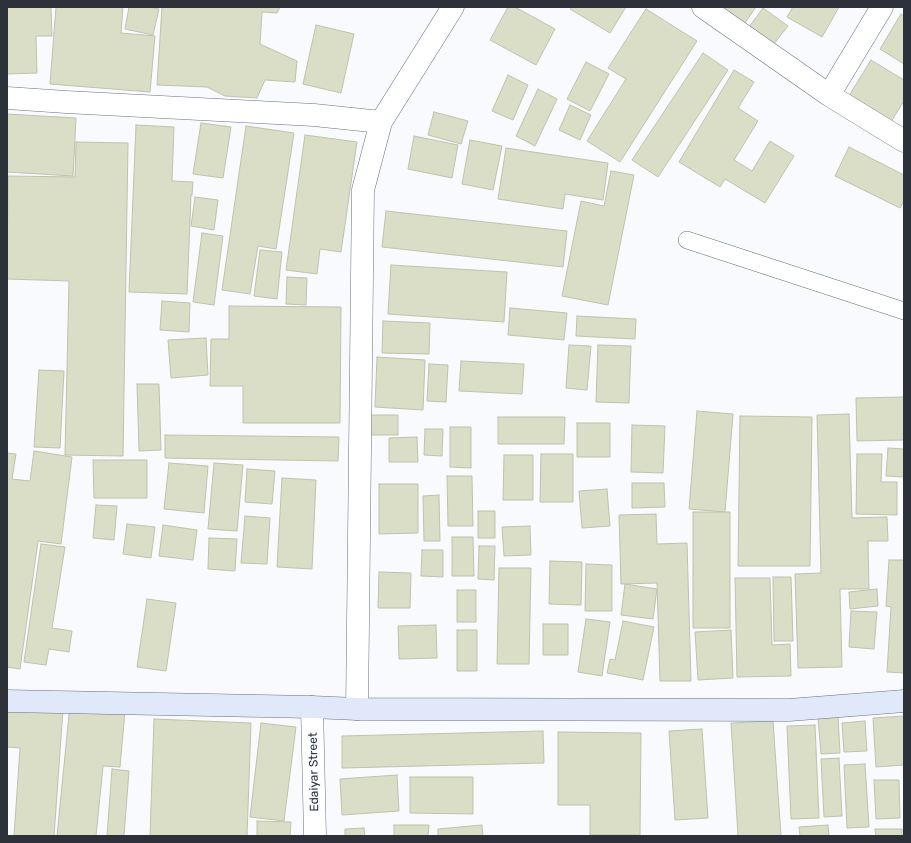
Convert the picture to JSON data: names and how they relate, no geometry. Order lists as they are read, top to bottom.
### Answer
{
  "streets": {
    "street": ["Edaiyar Street"]
  }
}
